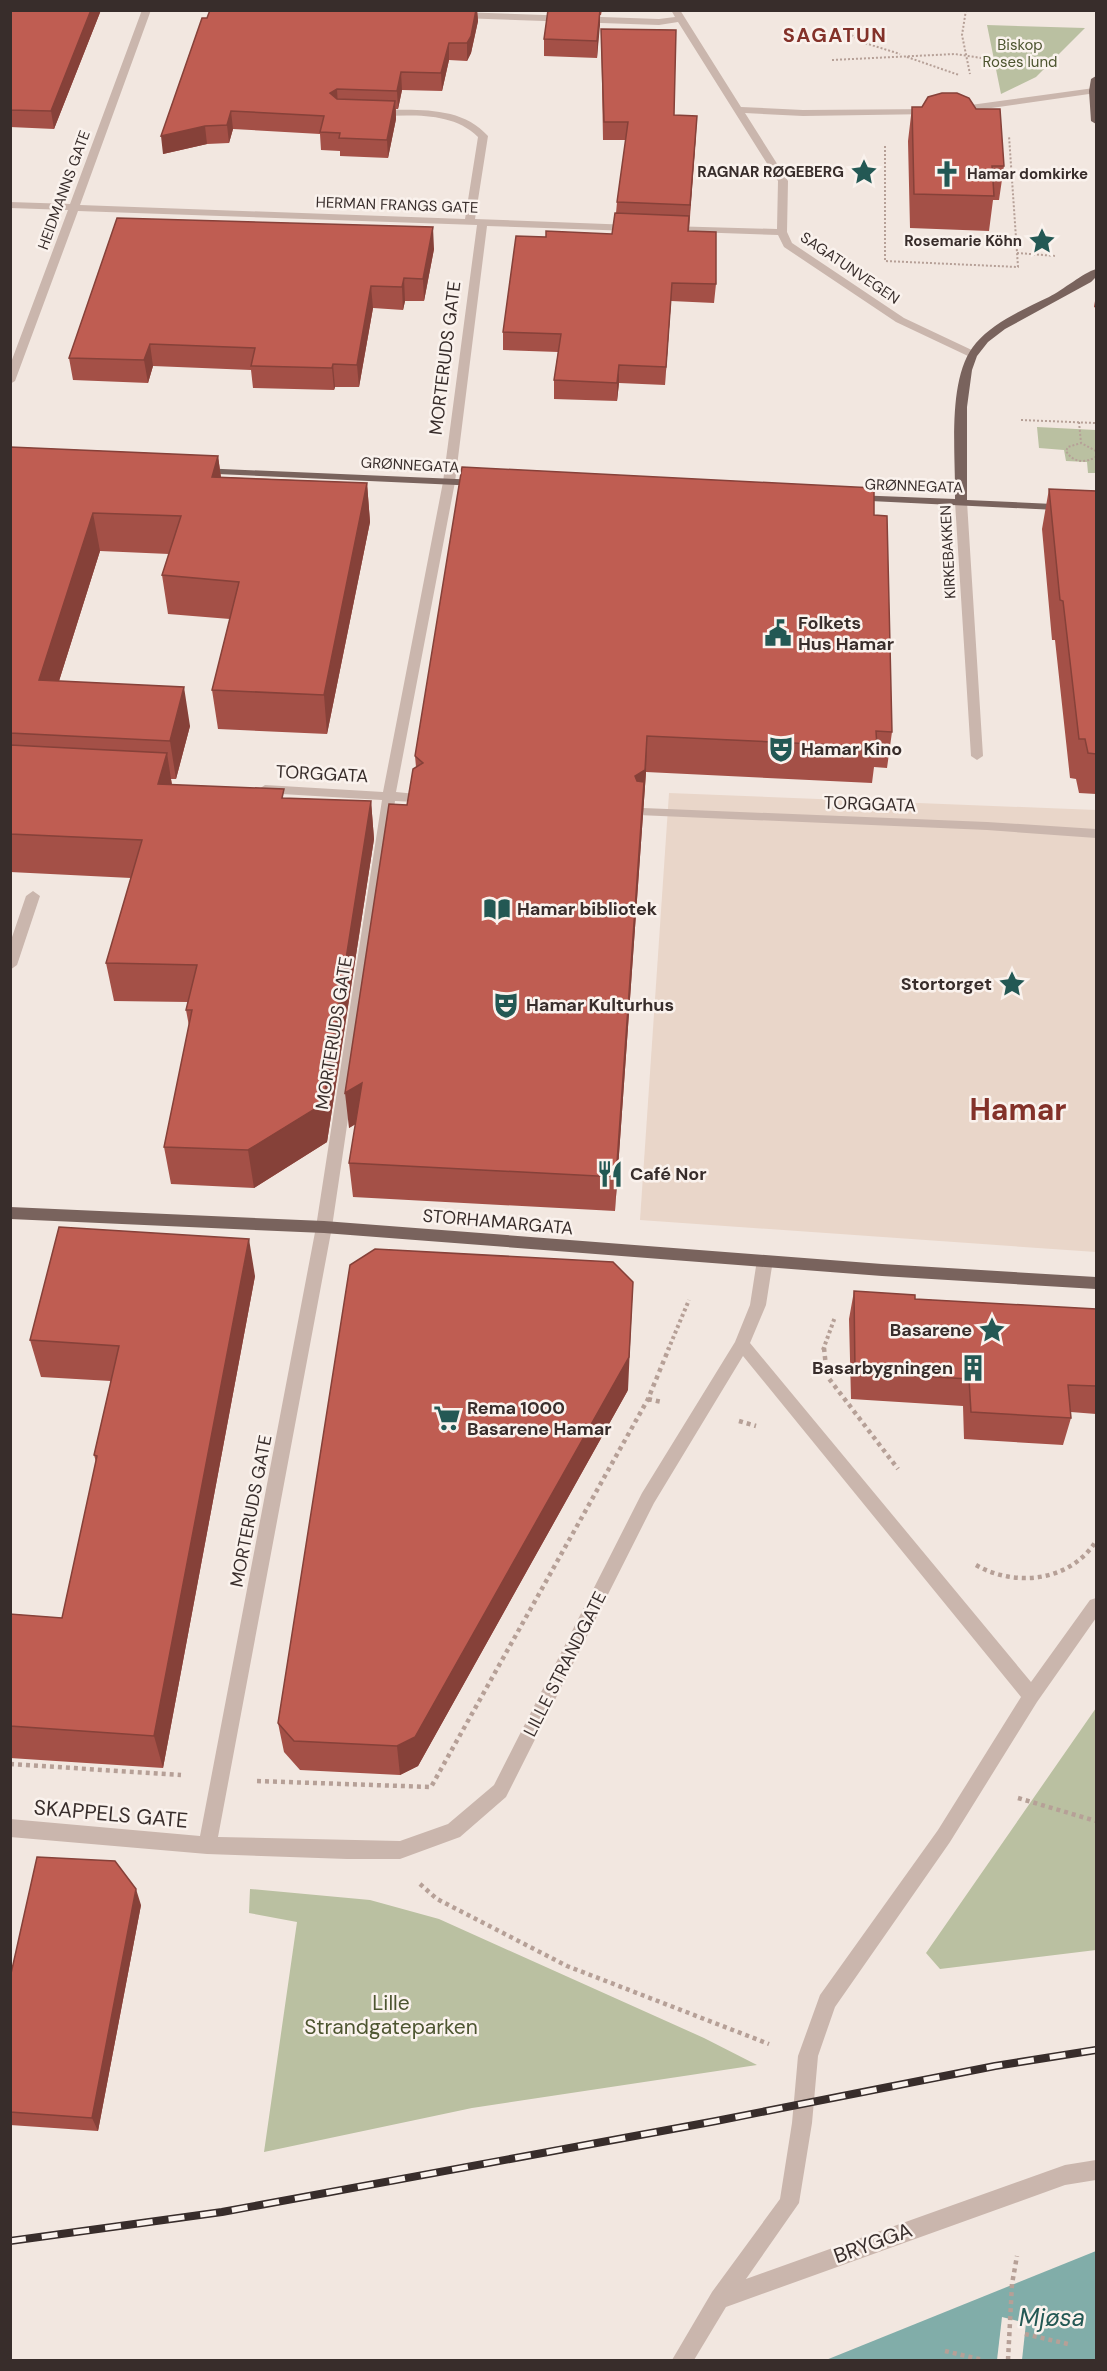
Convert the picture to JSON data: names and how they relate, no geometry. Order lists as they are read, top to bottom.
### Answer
{
  "streets": {
    "main road": ["GRØNNEGATA", "KIRKEBAKKEN", "STORHAMARGATA"],
    "street": [
      "HEIDMANNS GATE",
      "HERMAN FRANGS GATE",
      "SAGATUNVEGEN",
      "MORTERUDS GATE",
      "TORGGATA",
      "LILLE STRANDGATE",
      "SKAPPELS GATE",
      "BRYGGA"
    ]
  },
  "crossings": [
    ["HEIDMANNS GATE", "HERMAN FRANGS GATE"],
    ["HERMAN FRANGS GATE", "MORTERUDS GATE"],
    ["SAGATUNVEGEN", "KIRKEBAKKEN"],
    ["MORTERUDS GATE", "GRØNNEGATA"],
    ["MORTERUDS GATE", "TORGGATA"],
    ["MORTERUDS GATE", "STORHAMARGATA"],
    ["MORTERUDS GATE", "LILLE STRANDGATE"],
    ["MORTERUDS GATE", "SKAPPELS GATE"],
    ["GRØNNEGATA", "KIRKEBAKKEN"],
    ["STORHAMARGATA", "LILLE STRANDGATE"],
    ["LILLE STRANDGATE", "SKAPPELS GATE"]
  ],
  "districts": ["SAGATUN", "Hamar"],
  "water": ["Mjøsa"],
  "parks": ["Biskop Roses lund", "Lille Strandgateparken"],
  "places": {
    "place": [
      "RAGNAR RØGEBERG",
      "Rosemarie Köhn",
      "Stortorget",
      "Basarene"
    ],
    "church": ["Hamar domkirke"],
    "public building": ["Folkets Hus Hamar"],
    "theatre": ["Hamar Kino", "Hamar Kulturhus"],
    "library": ["Hamar bibliotek"],
    "restaurant": ["Café Nor"],
    "building": ["Basarbygningen"],
    "supermarket": ["Rema 1000 Basarene Hamar"]
  }
}
